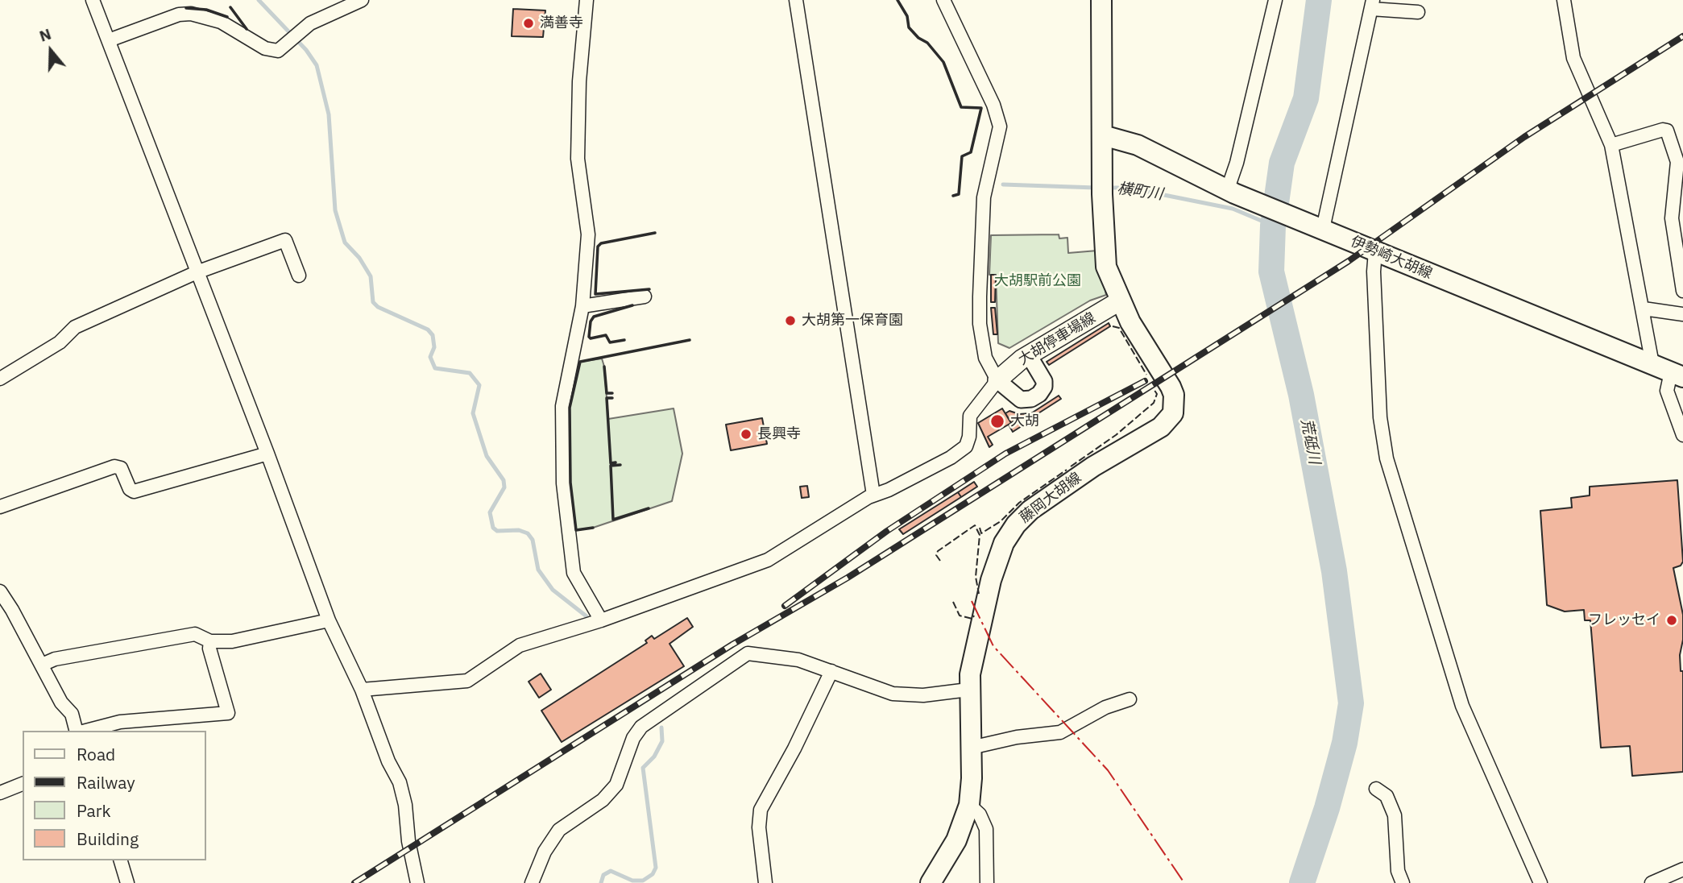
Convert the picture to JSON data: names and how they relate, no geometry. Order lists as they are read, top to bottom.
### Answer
{
  "streets": {
    "main road": ["伊勢崎大胡線", "大胡停車場線", "藤岡大胡線"]
  },
  "crossings": [
    ["伊勢崎大胡線", "藤岡大胡線"],
    ["大胡停車場線", "藤岡大胡線"]
  ],
  "water": ["横町川", "荒砥川"],
  "parks": ["大胡駅前公園"],
  "places": [
    "満善寺",
    "大胡第一保育園",
    "大胡",
    "長興寺",
    "フレッセイ"
  ],
  "legend": [
    "Road",
    "Railway",
    "Park",
    "Building"
  ],
  "north": "top"
}
